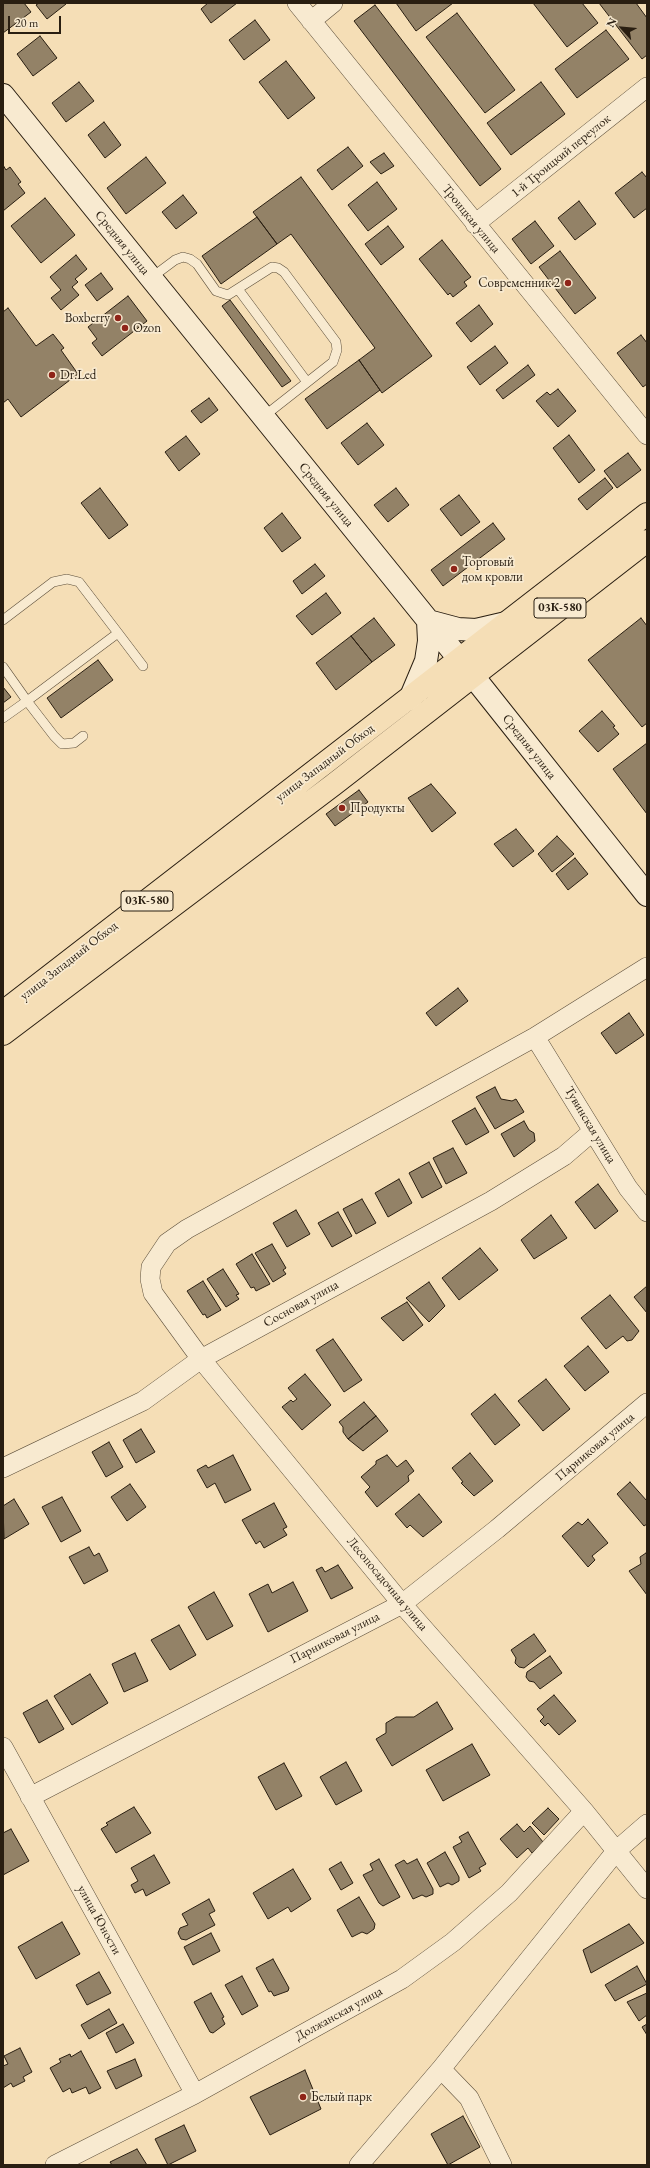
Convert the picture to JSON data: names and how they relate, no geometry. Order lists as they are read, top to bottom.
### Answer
{
  "streets": {
    "highway": ["03К-580", "улица Западный Обход"],
    "street": [
      "1-й Троицкий переулок",
      "Троицкая улица",
      "Средняя улица",
      "Тувинская улица",
      "Сосновая улица",
      "Парниковая улица",
      "Лесопосадочная улица",
      "улица Юности",
      "Должанская улица"
    ]
  },
  "crossings": [
    ["1-й Троицкий переулок", "Троицкая улица"],
    ["Средняя улица", "улица Западный Обход"],
    ["Тувинская улица", "Сосновая улица"],
    ["Тувинская улица", "Лесопосадочная улица"],
    ["Сосновая улица", "Лесопосадочная улица"],
    ["Парниковая улица", "Лесопосадочная улица"],
    ["Парниковая улица", "улица Юности"],
    ["Лесопосадочная улица", "Должанская улица"],
    ["улица Юности", "Должанская улица"]
  ],
  "places": [
    "Современник 2",
    "Boxberry",
    "Ozon",
    "Dr.Led",
    "Торговый дом кровли",
    "Продукты",
    "Белый парк"
  ],
  "scale_bar": "20 m",
  "north": "top left"
}
